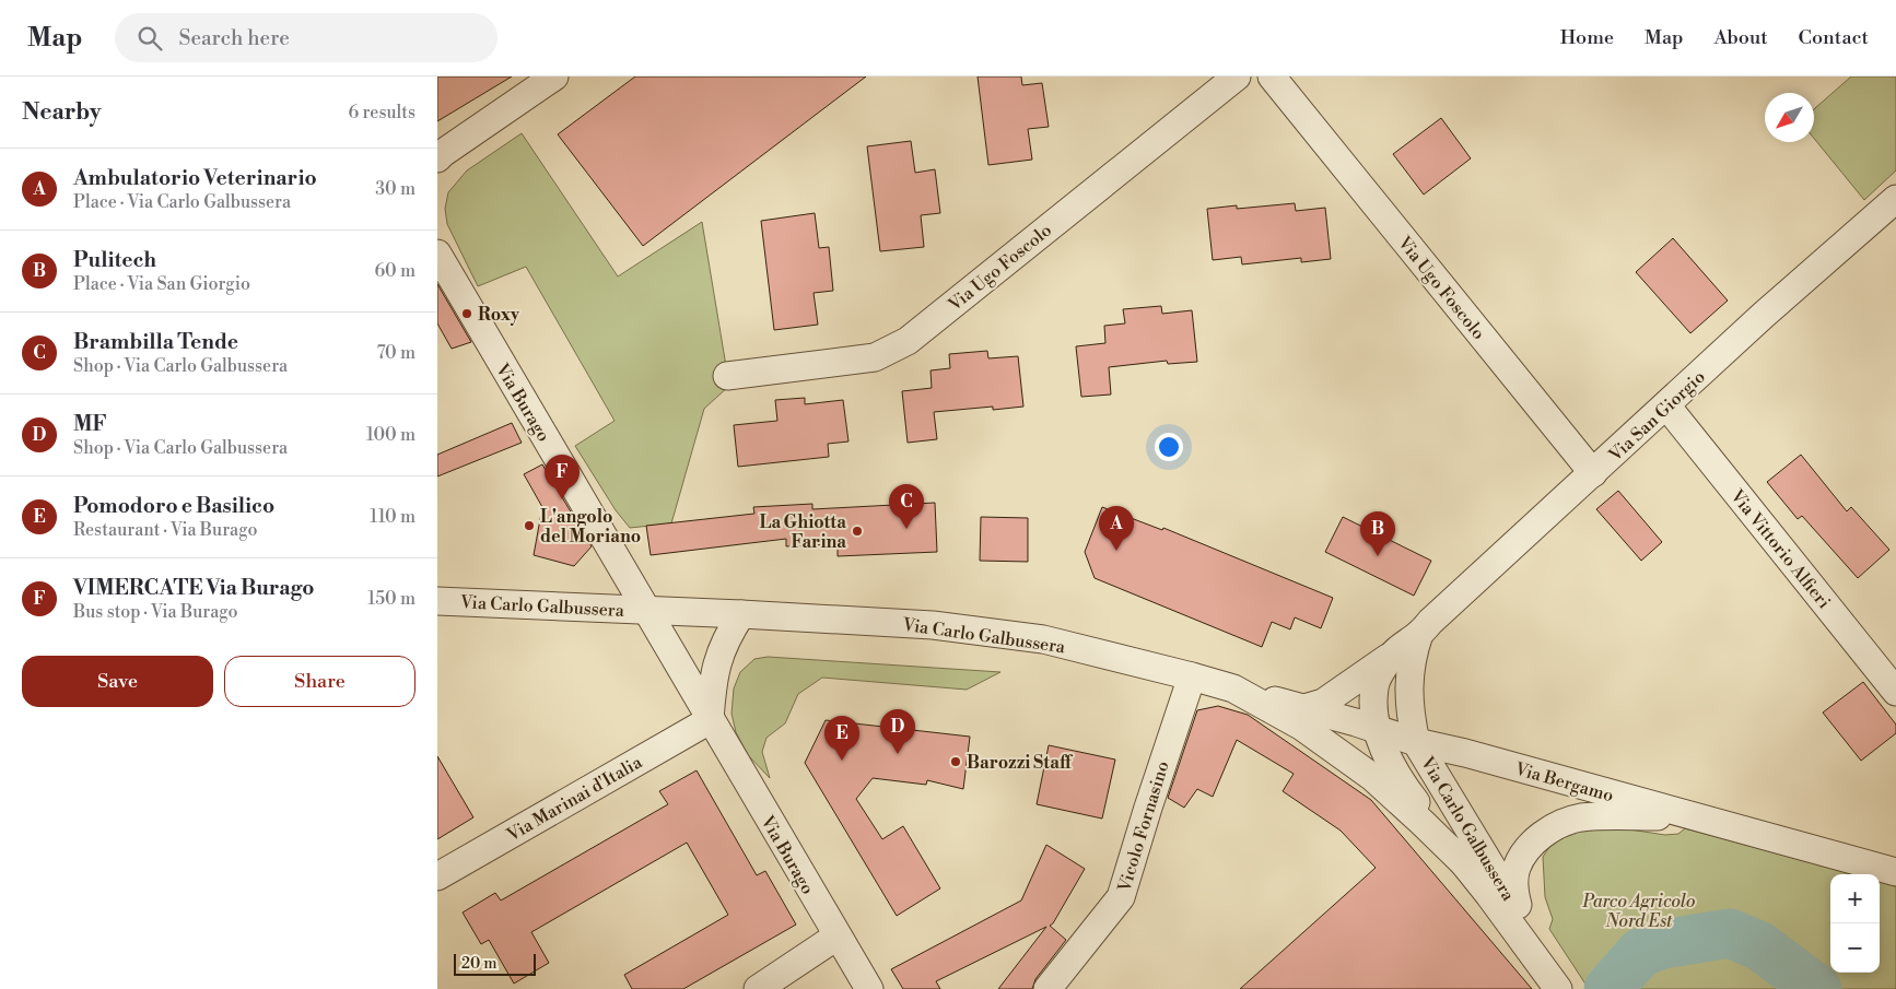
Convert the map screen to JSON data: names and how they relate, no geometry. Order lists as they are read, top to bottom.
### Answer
{
  "streets": {
    "street": [
      "Via Ugo Foscolo",
      "Via Burago",
      "Via San Giorgio",
      "Via Vittorio Alfieri",
      "Via Carlo Galbussera",
      "Via Bergamo",
      "Via Marinai d'Italia",
      "Vicolo Fornasino"
    ]
  },
  "crossings": [
    ["Via Ugo Foscolo", "Via San Giorgio"],
    ["Via Burago", "Via Carlo Galbussera"],
    ["Via Burago", "Via Marinai d'Italia"],
    ["Via San Giorgio", "Via Vittorio Alfieri"],
    ["Via San Giorgio", "Via Carlo Galbussera"],
    ["Via San Giorgio", "Via Bergamo"],
    ["Via Carlo Galbussera", "Via Bergamo"],
    ["Via Carlo Galbussera", "Vicolo Fornasino"]
  ],
  "parks": ["Parco Agricolo Nord Est"],
  "places": [
    "Roxy",
    "L'angolo del Moriano",
    "La Ghiotta Farina",
    "Barozzi Staff"
  ],
  "scale_bar": "20 m",
  "north": "bottom left",
  "page": {
    "header": "Map",
    "search": "Search here",
    "nav": [
      "Home",
      "Map",
      "About",
      "Contact"
    ],
    "heading": ["Nearby", "6 results"],
    "list": [
      {
        "mark": "A",
        "name": "Ambulatorio Veterinario",
        "note": "Place · Via Carlo Galbussera",
        "value": "30 m"
      },
      {
        "mark": "B",
        "name": "Pulitech",
        "note": "Place · Via San Giorgio",
        "value": "60 m"
      },
      {
        "mark": "C",
        "name": "Brambilla Tende",
        "note": "Shop · Via Carlo Galbussera",
        "value": "70 m"
      },
      {
        "mark": "D",
        "name": "MF",
        "note": "Shop · Via Carlo Galbussera",
        "value": "100 m"
      },
      {
        "mark": "E",
        "name": "Pomodoro e Basilico",
        "note": "Restaurant · Via Burago",
        "value": "110 m"
      },
      {
        "mark": "F",
        "name": "VIMERCATE Via Burago",
        "note": "Bus stop · Via Burago",
        "value": "150 m"
      }
    ],
    "pins": [
      "F",
      "C",
      "A",
      "B",
      "D",
      "E"
    ],
    "buttons": ["Save", "Share"],
    "map_buttons": ["+", "−"],
    "scale": "20 m"
  }
}
